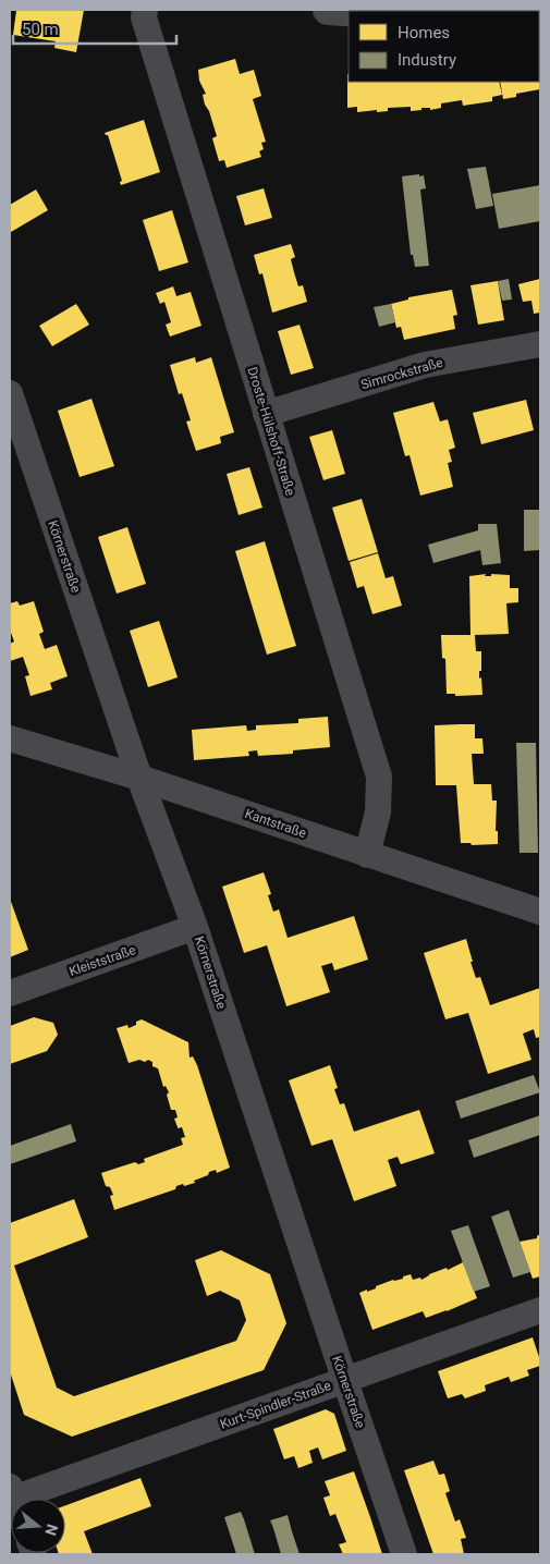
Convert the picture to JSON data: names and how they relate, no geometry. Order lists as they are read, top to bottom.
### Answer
{
  "streets": {
    "street": [
      "Simrockstraße",
      "Droste-Hülshoff-Straße",
      "Körnerstraße",
      "Kantstraße",
      "Kleiststraße",
      "Kurt-Spindler-Straße"
    ]
  },
  "crossings": [
    ["Simrockstraße", "Droste-Hülshoff-Straße"],
    ["Droste-Hülshoff-Straße", "Kantstraße"],
    ["Körnerstraße", "Kantstraße"],
    ["Körnerstraße", "Kleiststraße"],
    ["Körnerstraße", "Kurt-Spindler-Straße"]
  ],
  "legend": ["Homes", "Industry"],
  "scale_bar": "50 m",
  "north": "right"
}
